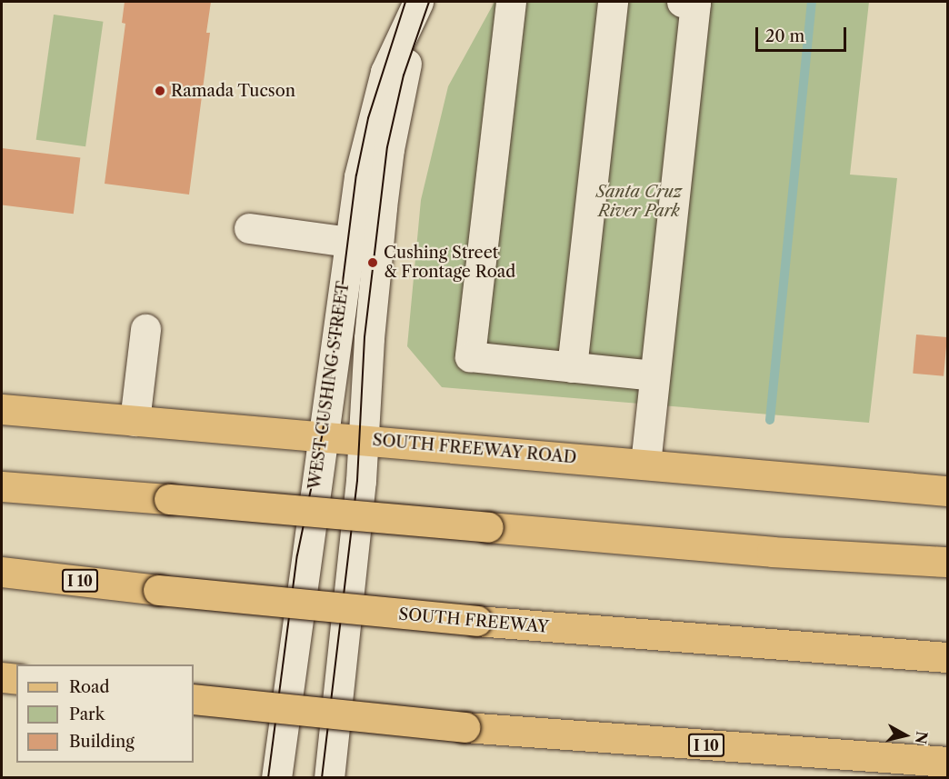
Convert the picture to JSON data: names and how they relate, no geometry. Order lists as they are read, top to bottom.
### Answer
{
  "streets": {
    "main road": ["SOUTH FREEWAY ROAD", "I 10", "SOUTH FREEWAY"],
    "street": ["WEST CUSHING STREET"]
  },
  "crossings": [
    ["WEST CUSHING STREET", "SOUTH FREEWAY ROAD"]
  ],
  "parks": ["Santa Cruz River Park"],
  "places": ["Ramada Tucson", "Cushing Street & Frontage Road"],
  "legend": ["Road", "Park", "Building"],
  "scale_bar": "20 m",
  "north": "right"
}
